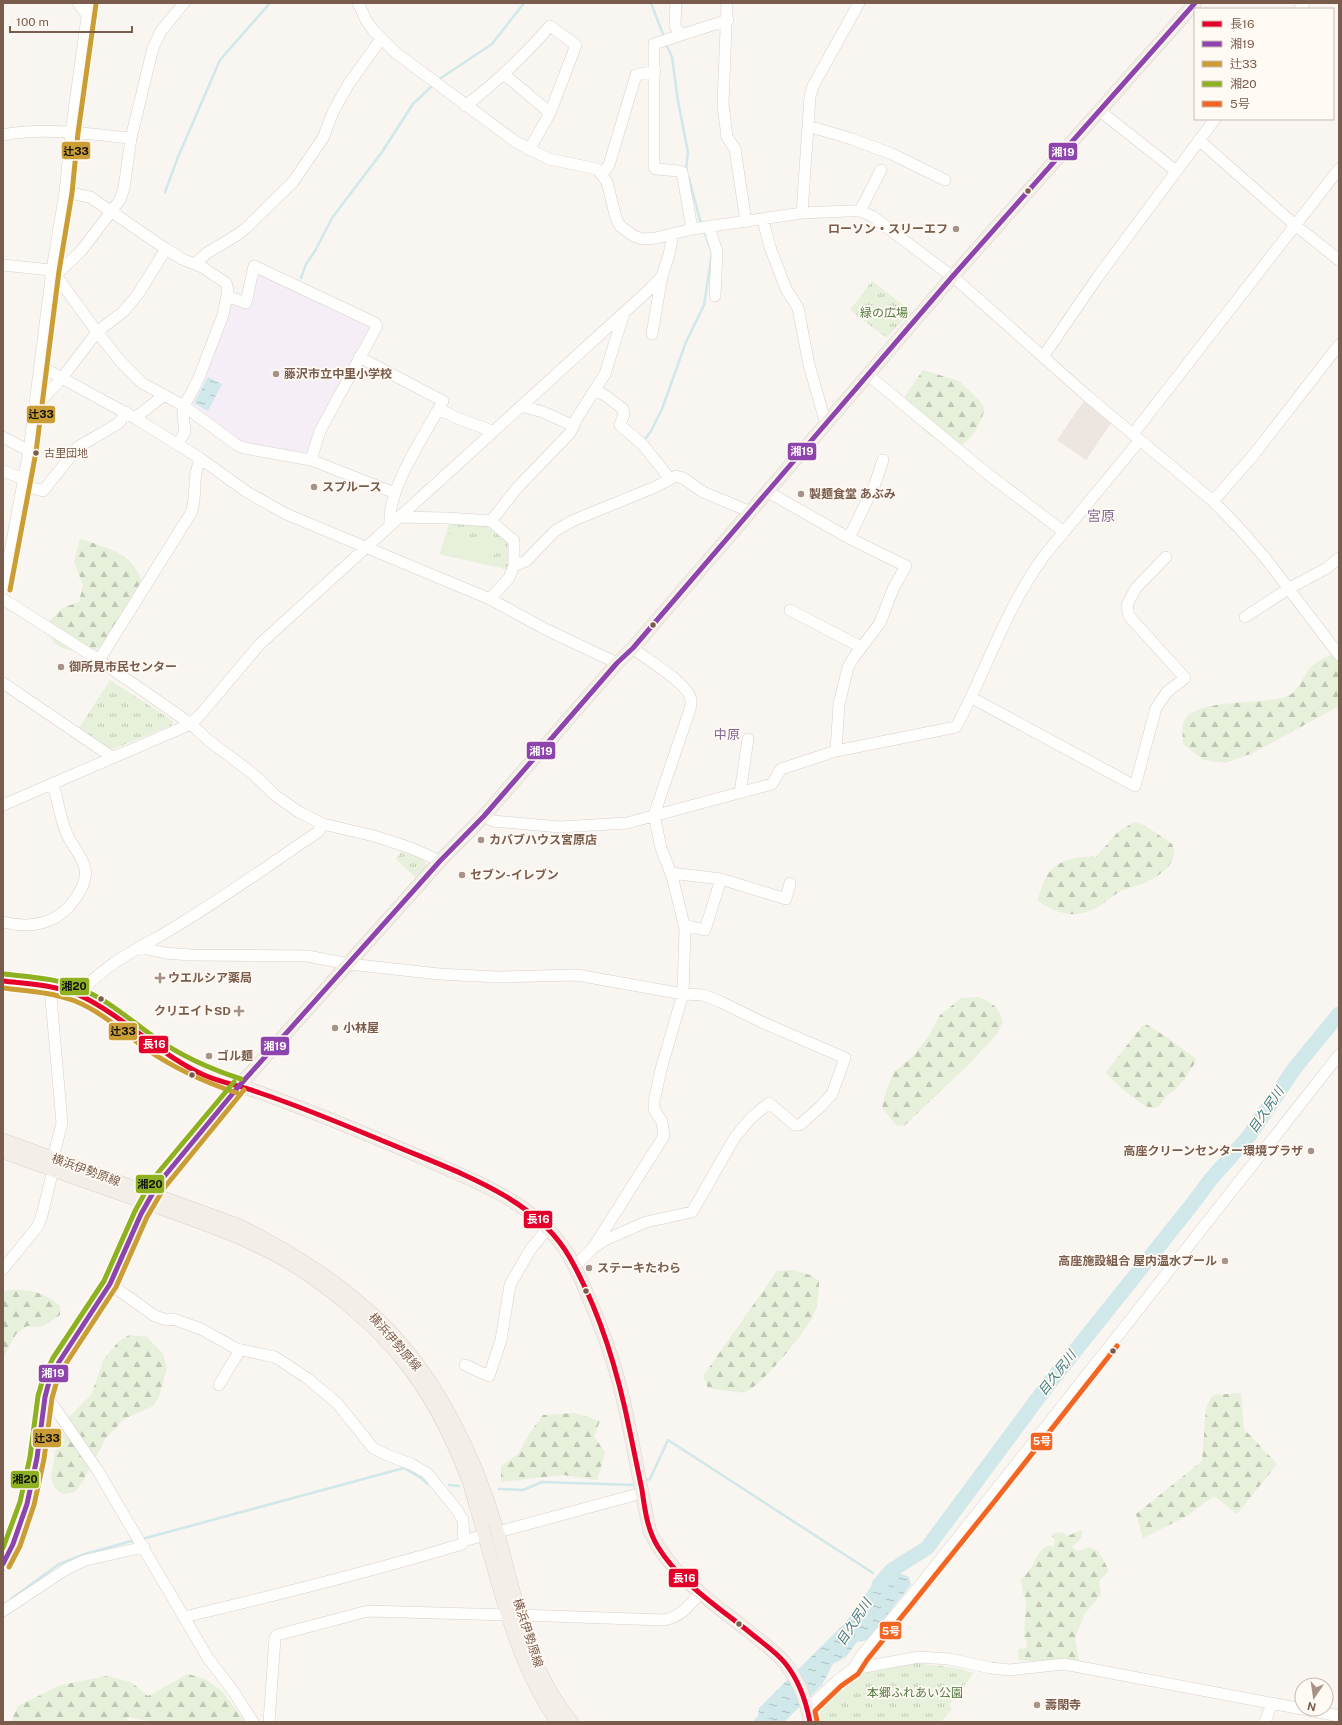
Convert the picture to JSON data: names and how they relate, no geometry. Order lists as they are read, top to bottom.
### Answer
{
  "streets": {
    "main road": ["横浜伊勢原線"]
  },
  "districts": ["宮原", "中原"],
  "water": ["目久尻川"],
  "parks": ["緑の広場", "本郷ふれあい公園"],
  "places": {
    "other": [
      "ローソン・スリーエフ",
      "藤沢市立中里小学校",
      "古里団地",
      "スプルース",
      "製麺食堂 あぶみ",
      "御所見市民センター",
      "カバブハウス宮原店",
      "セブン-イレブン",
      "小林屋",
      "ゴル麺",
      "高座クリーンセンター環境プラザ",
      "高座施設組合 屋内温水プール",
      "ステーキたわら",
      "壽閑寺"
    ],
    "health": ["ウエルシア薬局", "クリエイトSD"]
  },
  "lines": [
    "transit line 湘19",
    "transit line 辻33",
    "transit line 湘20",
    "transit line 長16",
    "transit line 5号"
  ],
  "legend": [
    "長16",
    "湘19",
    "辻33",
    "湘20",
    "5号"
  ],
  "scale_bar": "100 m",
  "north": "bottom"
}
